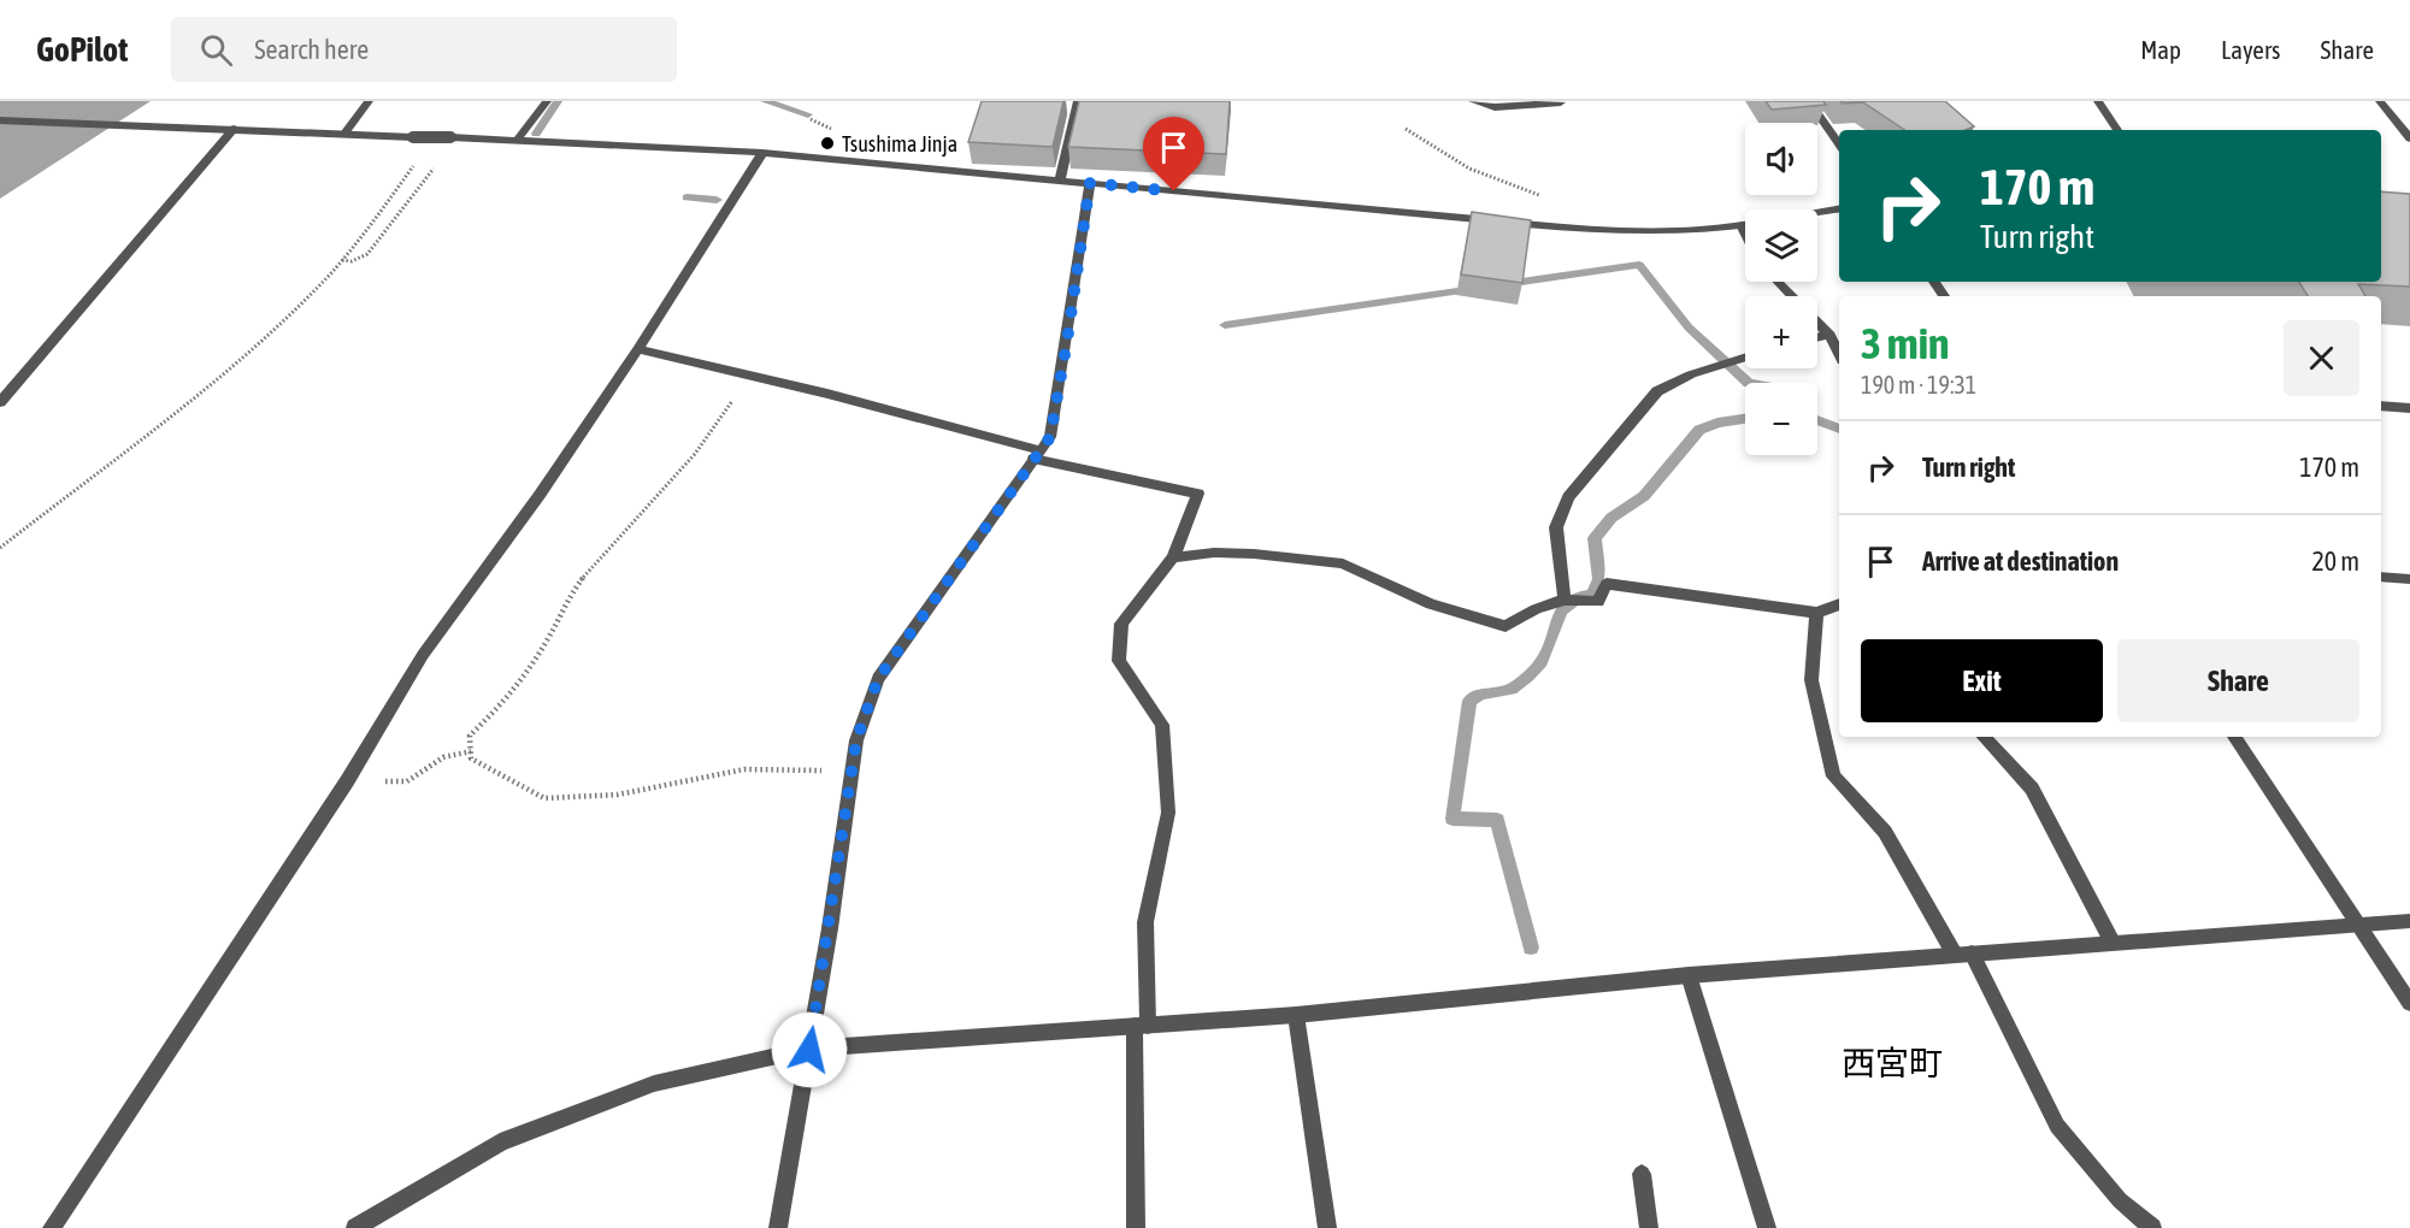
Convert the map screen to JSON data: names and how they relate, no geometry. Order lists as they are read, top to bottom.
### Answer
{
  "districts": ["西宮町"],
  "places": ["Tsushima Jinja"],
  "page": {
    "header": "GoPilot",
    "search": "Search here",
    "nav": ["Map", "Layers", "Share"],
    "map_buttons": ["+", "−"],
    "turn": ["170 m", "Turn right"],
    "heading": ["3 min", "190 m · 19:31"],
    "list": [
      {
        "name": "Turn right",
        "value": "170 m"
      },
      {
        "name": "Arrive at destination",
        "value": "20 m"
      }
    ],
    "buttons": ["Exit", "Share"]
  }
}
